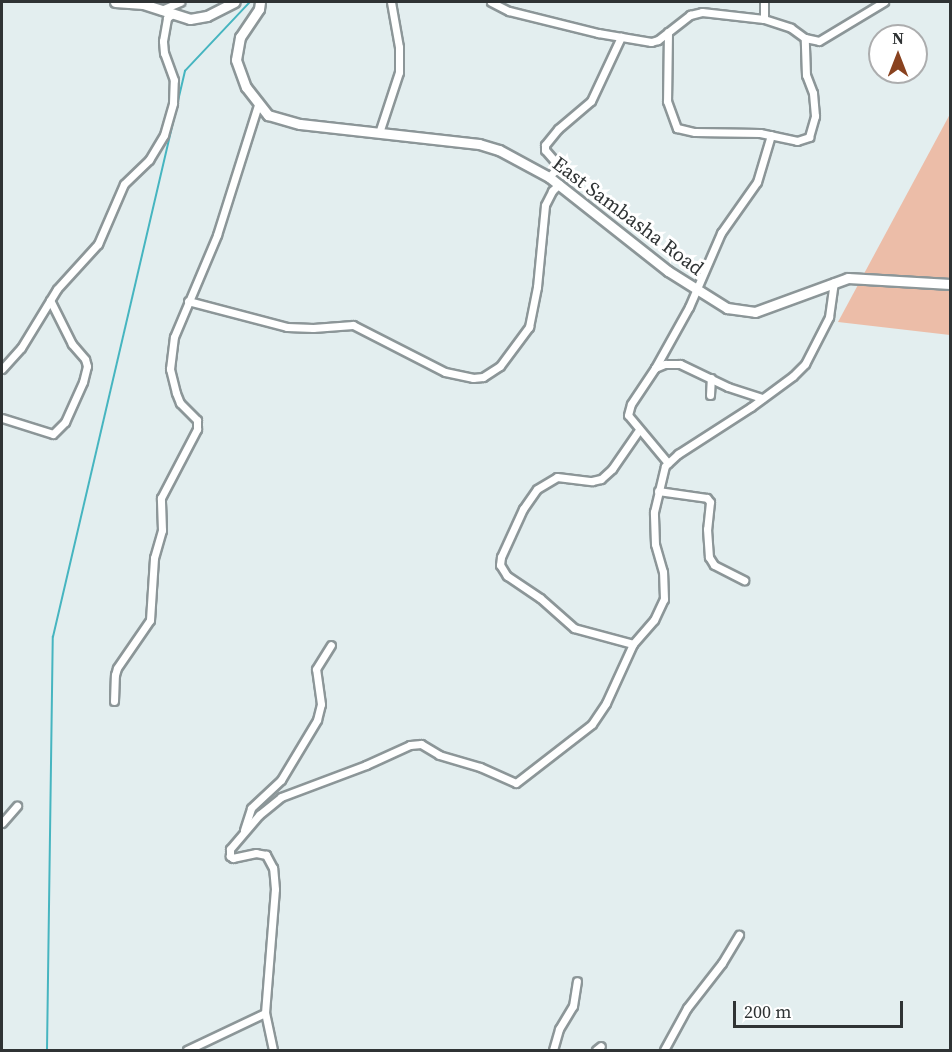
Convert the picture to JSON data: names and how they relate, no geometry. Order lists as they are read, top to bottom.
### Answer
{
  "streets": {
    "street": ["East Sambasha Road"]
  },
  "scale_bar": "200 m",
  "north": "top"
}
